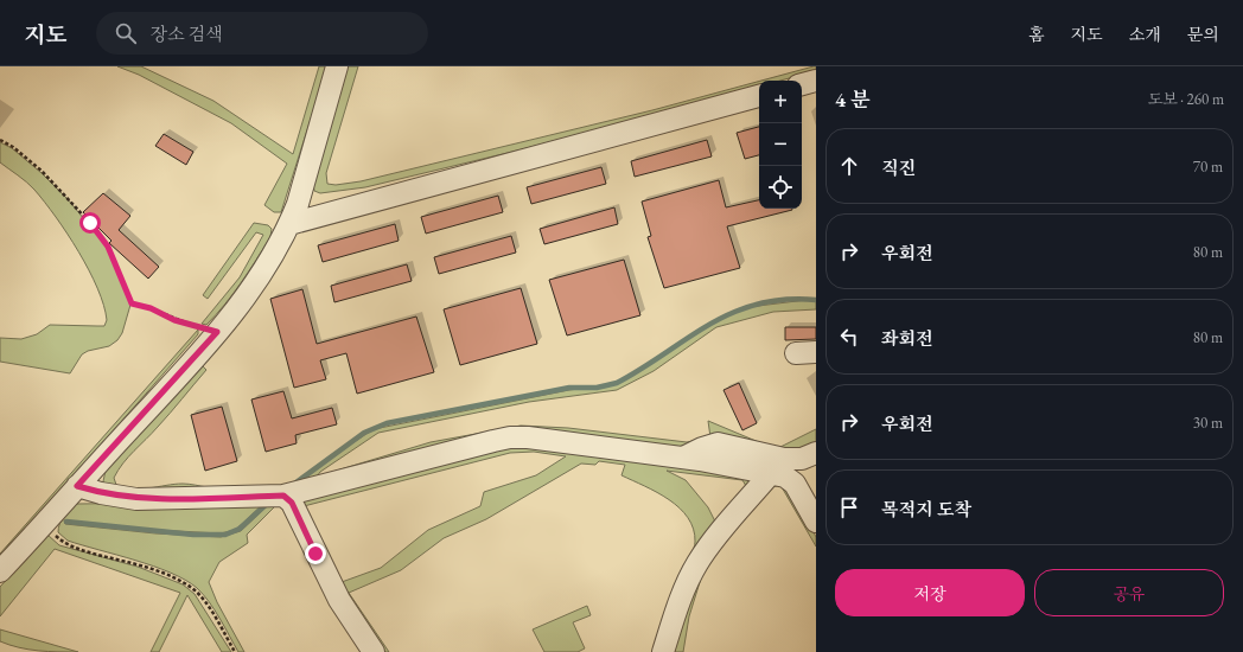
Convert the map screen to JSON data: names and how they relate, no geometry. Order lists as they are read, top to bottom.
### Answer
{
  "page": {
    "header": "지도",
    "search": "장소 검색",
    "nav": [
      "홈",
      "지도",
      "소개",
      "문의"
    ],
    "heading": ["4 분", "도보 · 260 m"],
    "map_buttons": ["+", "−"],
    "list": [
      ["직진", "70 m"],
      ["우회전", "80 m"],
      ["좌회전", "80 m"],
      ["우회전", "30 m"],
      "목적지 도착"
    ],
    "buttons": ["저장", "공유"]
  }
}
